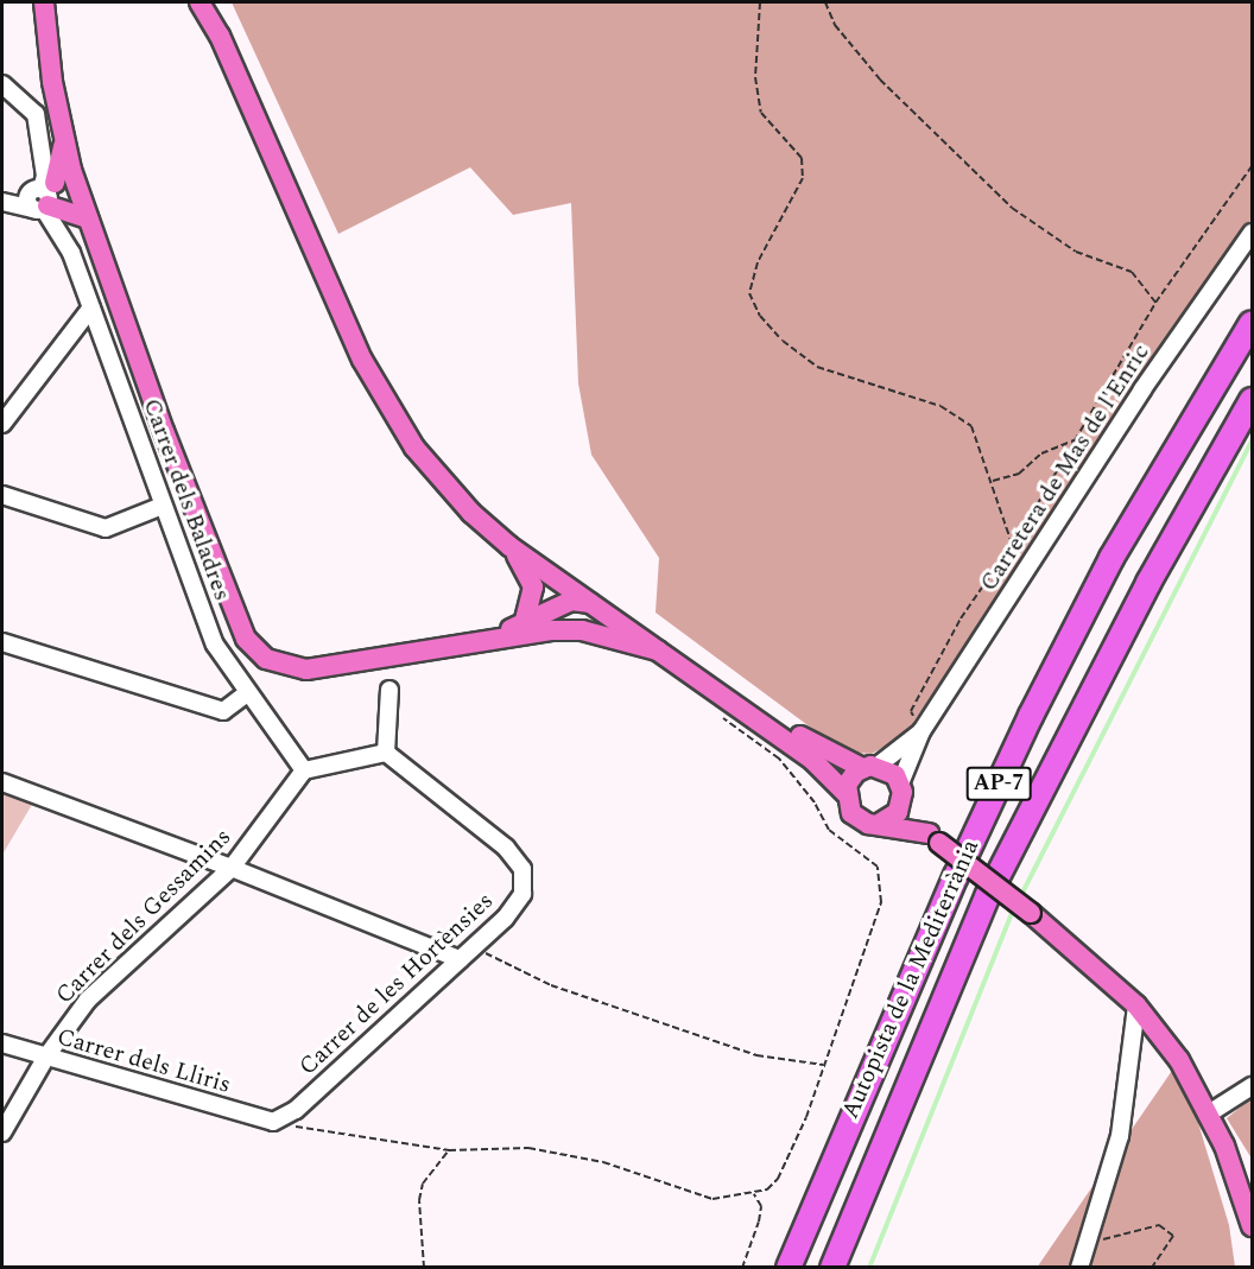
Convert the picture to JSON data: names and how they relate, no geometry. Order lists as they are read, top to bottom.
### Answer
{
  "streets": {
    "highway": ["AP-7", "Autopista de la Mediterrània"],
    "street": [
      "Carretera de Mas de l'Enric",
      "Carrer dels Baladres",
      "Carrer dels Gessamins",
      "Carrer de les Hortènsies",
      "Carrer dels Lliris"
    ]
  },
  "crossings": [
    ["Carrer dels Baladres", "Carrer dels Gessamins"],
    ["Carrer dels Gessamins", "Carrer dels Lliris"],
    ["Carrer de les Hortènsies", "Carrer dels Lliris"]
  ]
}
